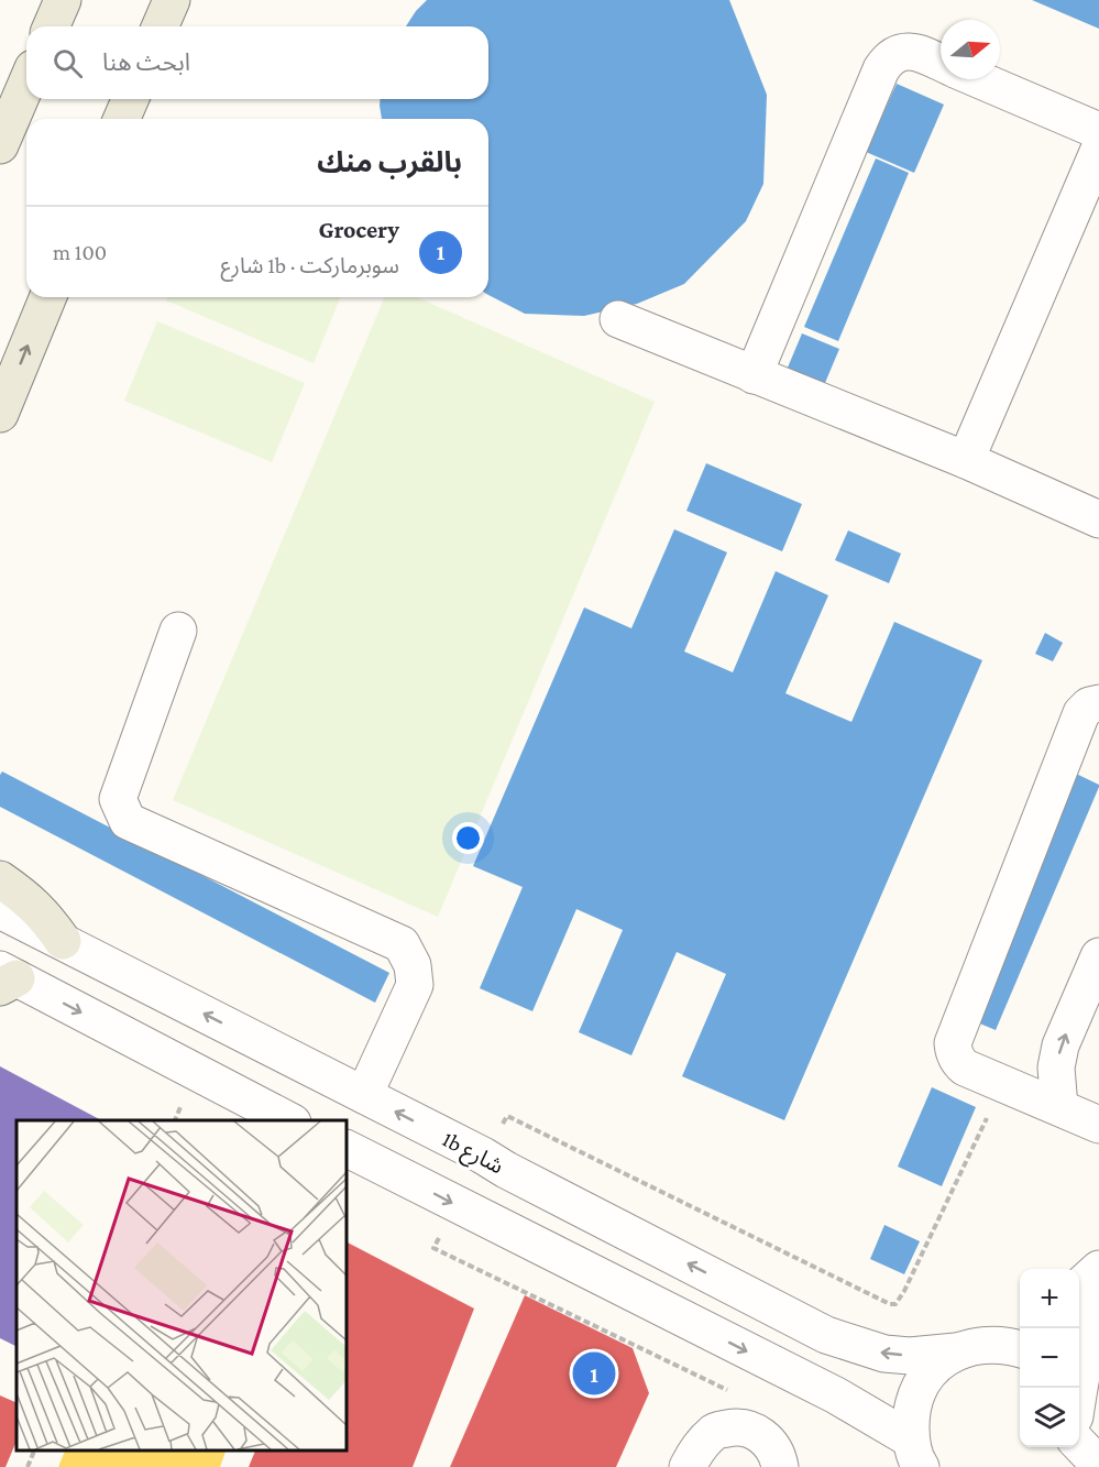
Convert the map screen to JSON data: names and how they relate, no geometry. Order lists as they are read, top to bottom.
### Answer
{
  "streets": {
    "street": ["1b شارع"]
  },
  "north": "right",
  "page": {
    "search": "ابحث هنا",
    "heading": "بالقرب منك",
    "list": [
      {
        "mark": "1",
        "name": "Grocery",
        "note": "سوبرماركت · 1b شارع",
        "value": "100 m"
      }
    ],
    "map_buttons": ["+", "−"],
    "pins": "1"
  }
}
